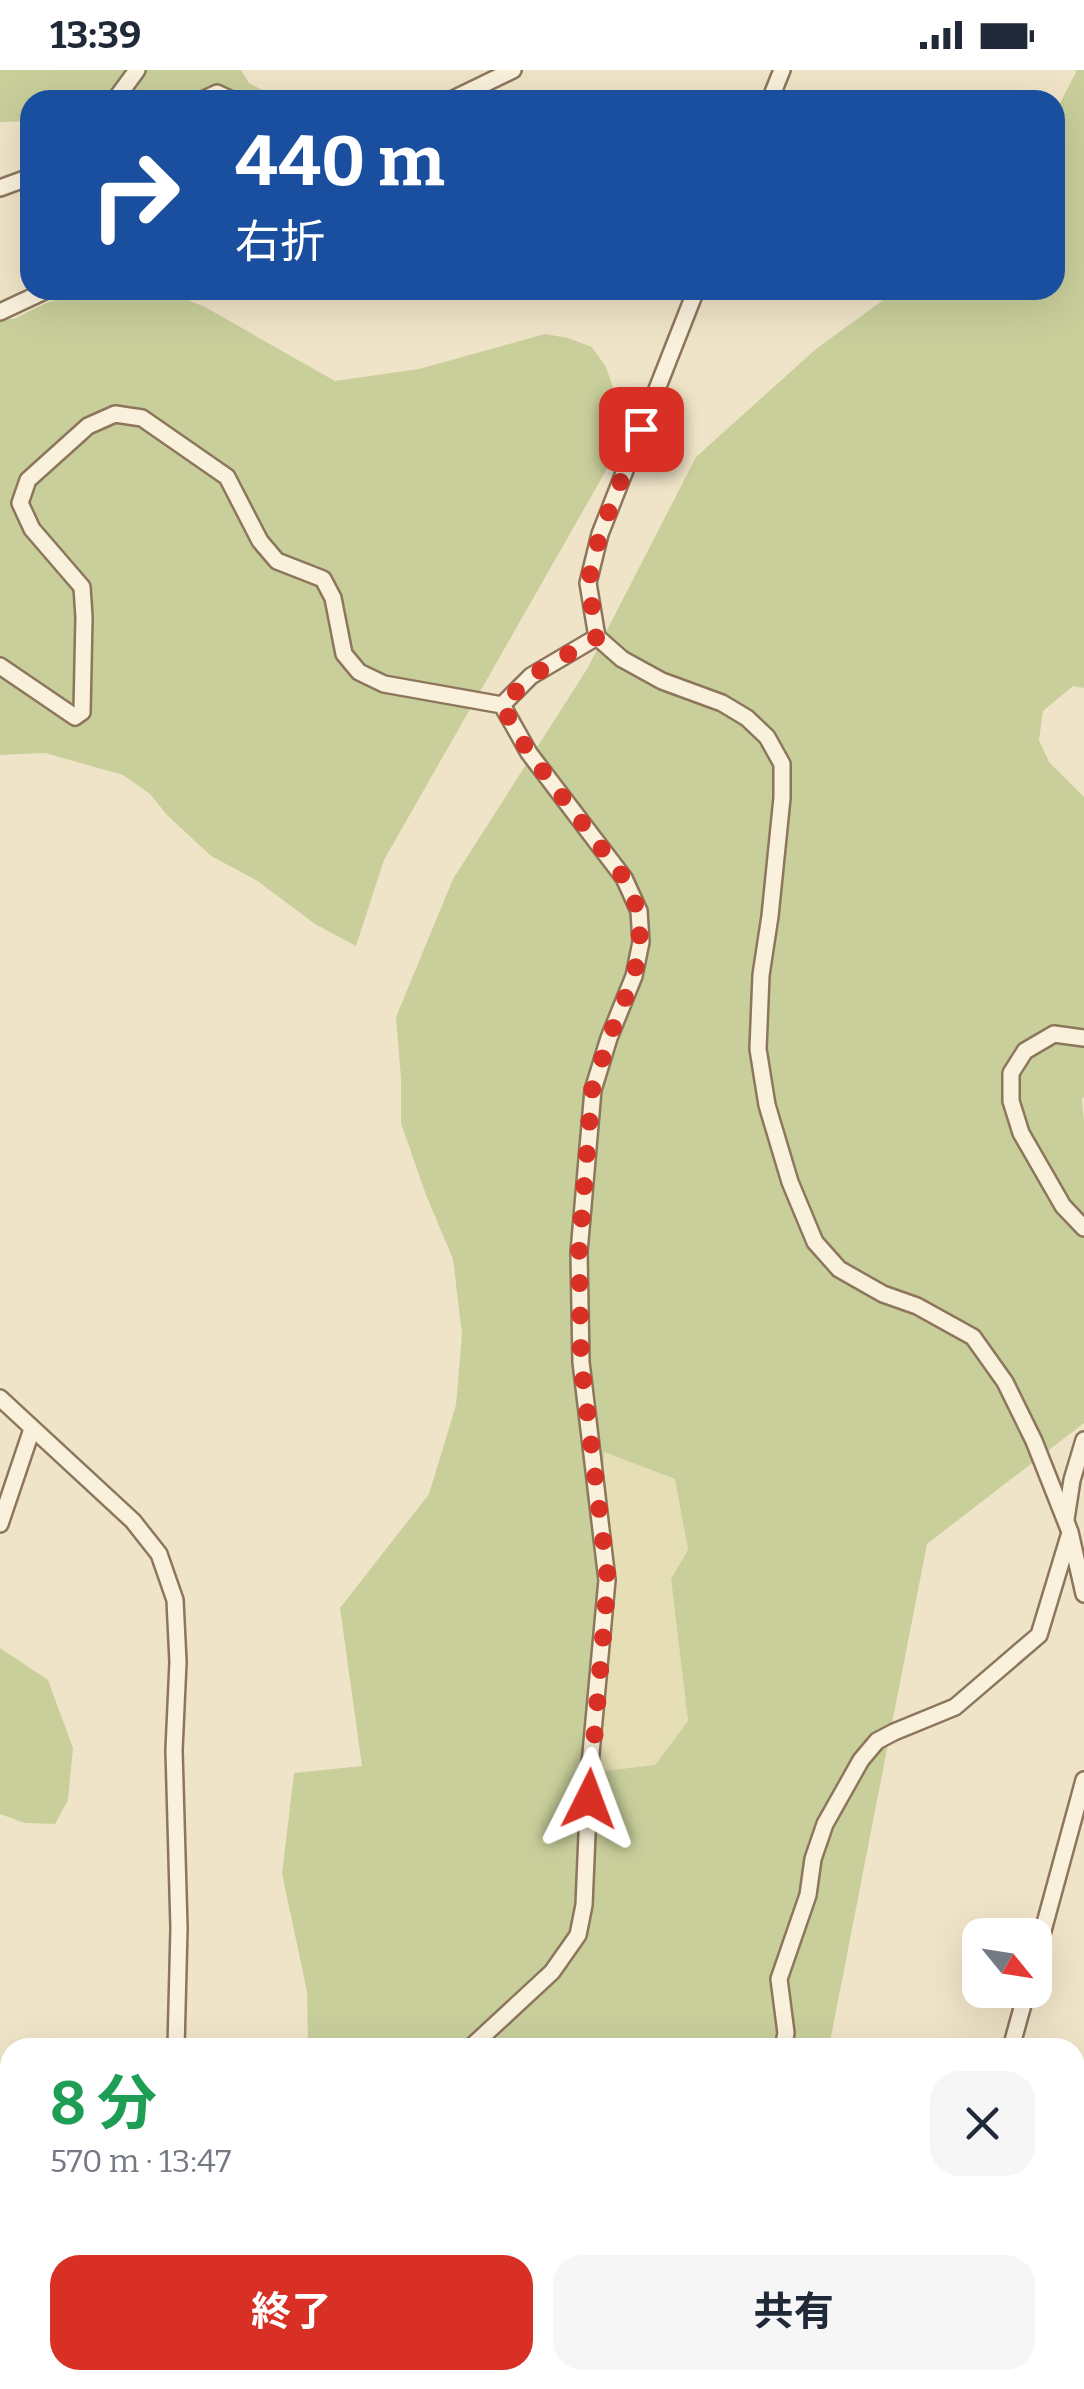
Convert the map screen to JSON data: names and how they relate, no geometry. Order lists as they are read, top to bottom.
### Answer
{
  "north": "bottom right",
  "page": {
    "status": "13:39",
    "turn": ["440 m", "右折"],
    "heading": ["8 分", "570 m · 13:47"],
    "buttons": ["終了", "共有"]
  }
}
